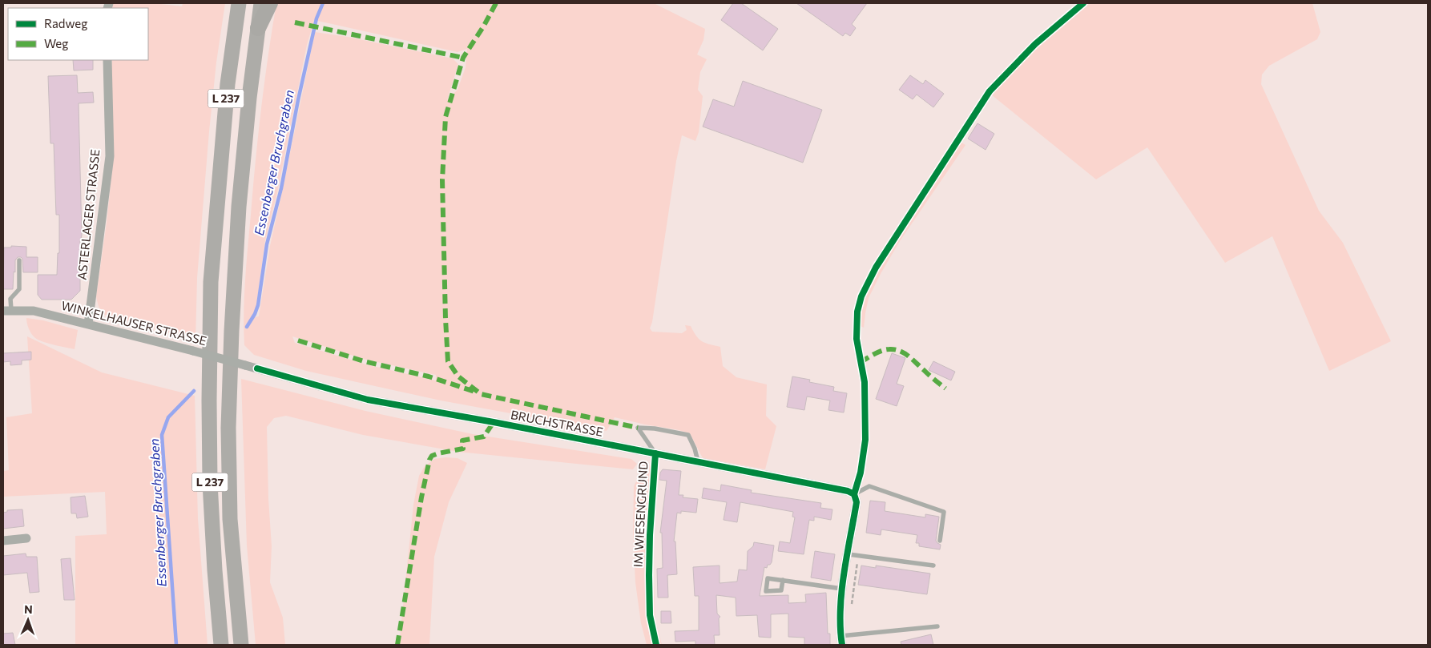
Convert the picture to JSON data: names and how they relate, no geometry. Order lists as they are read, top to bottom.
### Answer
{
  "streets": {
    "highway": ["L 237"],
    "street": ["ASTERLAGER STRASSE", "WINKELHAUSER STRASSE", "BRUCHSTRASSE"],
    "lane": ["IM WIESENGRUND"]
  },
  "crossings": [
    ["ASTERLAGER STRASSE", "WINKELHAUSER STRASSE"],
    ["WINKELHAUSER STRASSE", "BRUCHSTRASSE"],
    ["BRUCHSTRASSE", "IM WIESENGRUND"]
  ],
  "water": ["Essenberger Bruchgraben"],
  "legend": ["Radweg", "Weg"],
  "north": "top"
}
